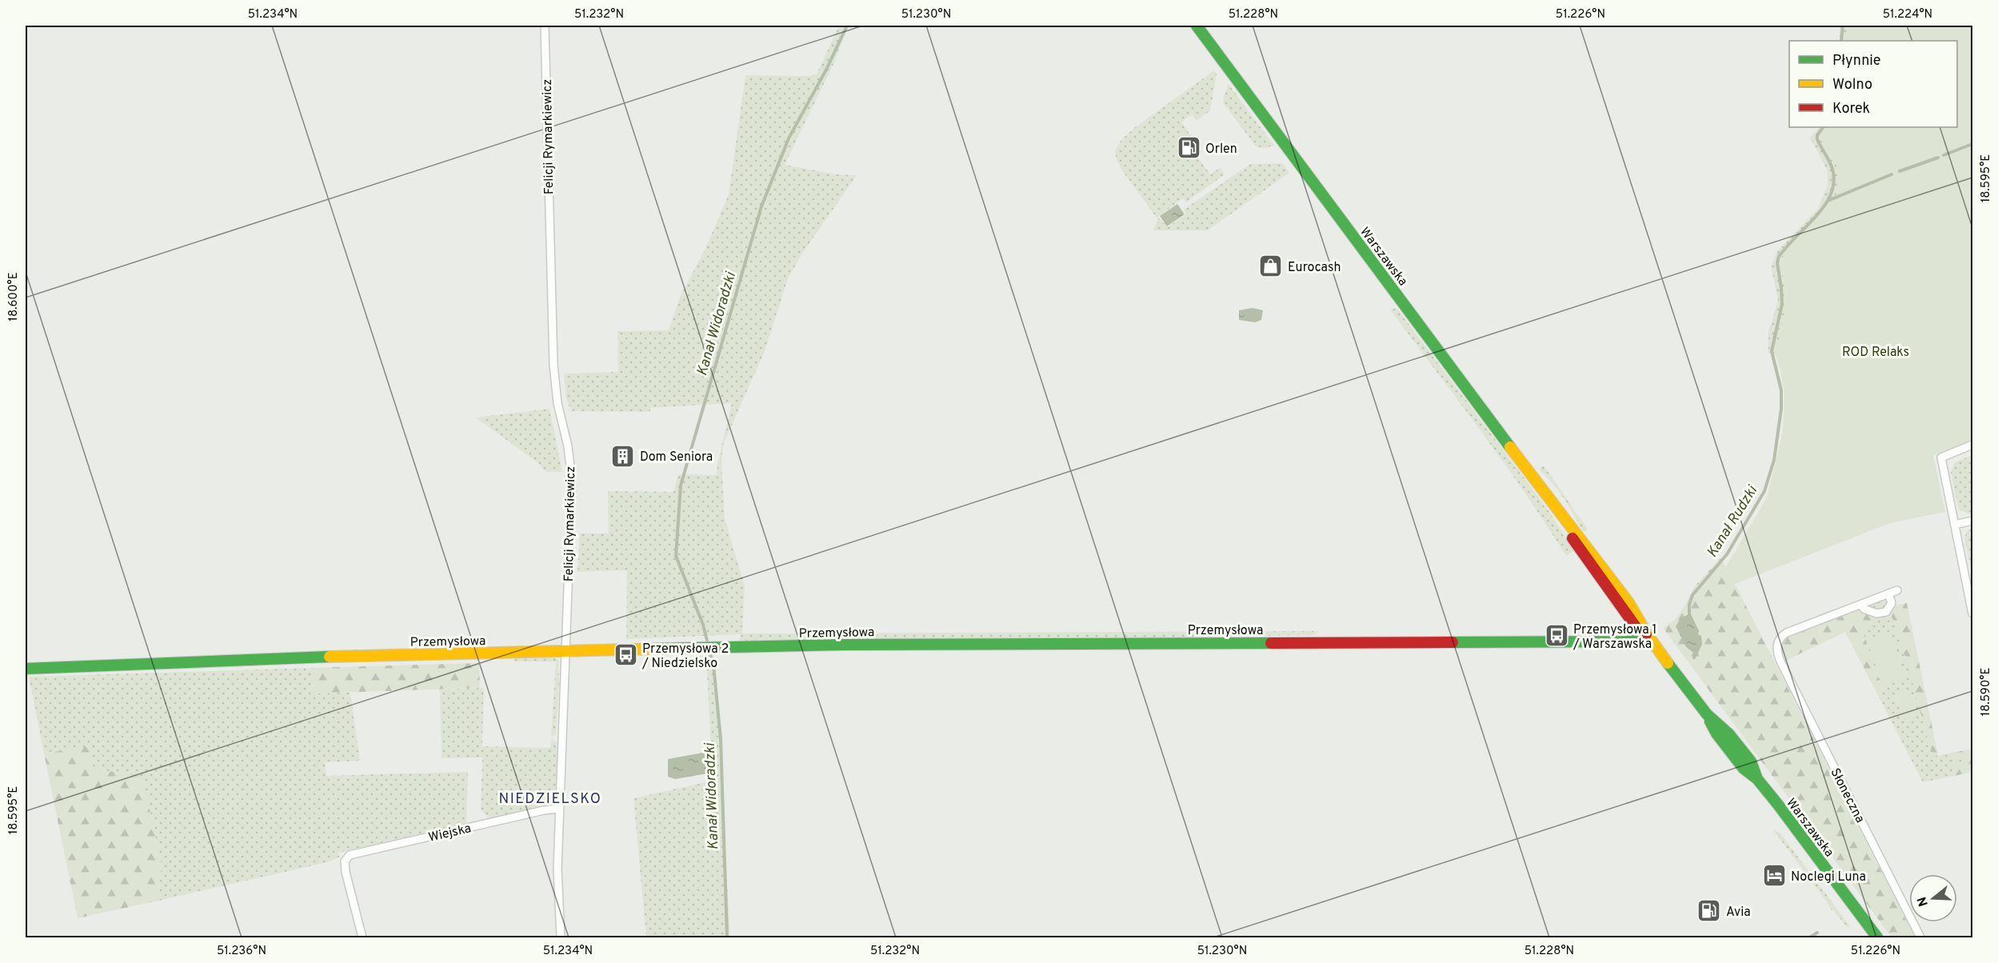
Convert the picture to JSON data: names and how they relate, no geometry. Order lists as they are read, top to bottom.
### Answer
{
  "streets": {
    "street": [
      "Felicji Rymarkiewicz",
      "Warszawska",
      "Przemysłowa",
      "Słoneczna",
      "Wiejska"
    ]
  },
  "crossings": [
    ["Felicji Rymarkiewicz", "Przemysłowa"],
    ["Felicji Rymarkiewicz", "Wiejska"],
    ["Warszawska", "Przemysłowa"]
  ],
  "districts": ["NIEDZIELSKO"],
  "water": ["Kanał Widoradzki", "Kanał Rudzki"],
  "parks": ["ROD Relaks"],
  "places": {
    "fuel station": ["Orlen", "Avia"],
    "shop": ["Eurocash"],
    "building": ["Dom Seniora"],
    "bus stop": ["Przemysłowa 1 / Warszawska", "Przemysłowa 2 / Niedzielsko"],
    "hotel": ["Noclegi Luna"]
  },
  "legend": ["Płynnie", "Wolno", "Korek"],
  "north": "left",
  "coordinates": [
    "51.234°N",
    "51.232°N",
    "51.230°N",
    "51.228°N",
    "51.226°N",
    "51.224°N",
    "18.595°E",
    "18.600°E",
    "18.590°E",
    "51.236°N"
  ]
}
